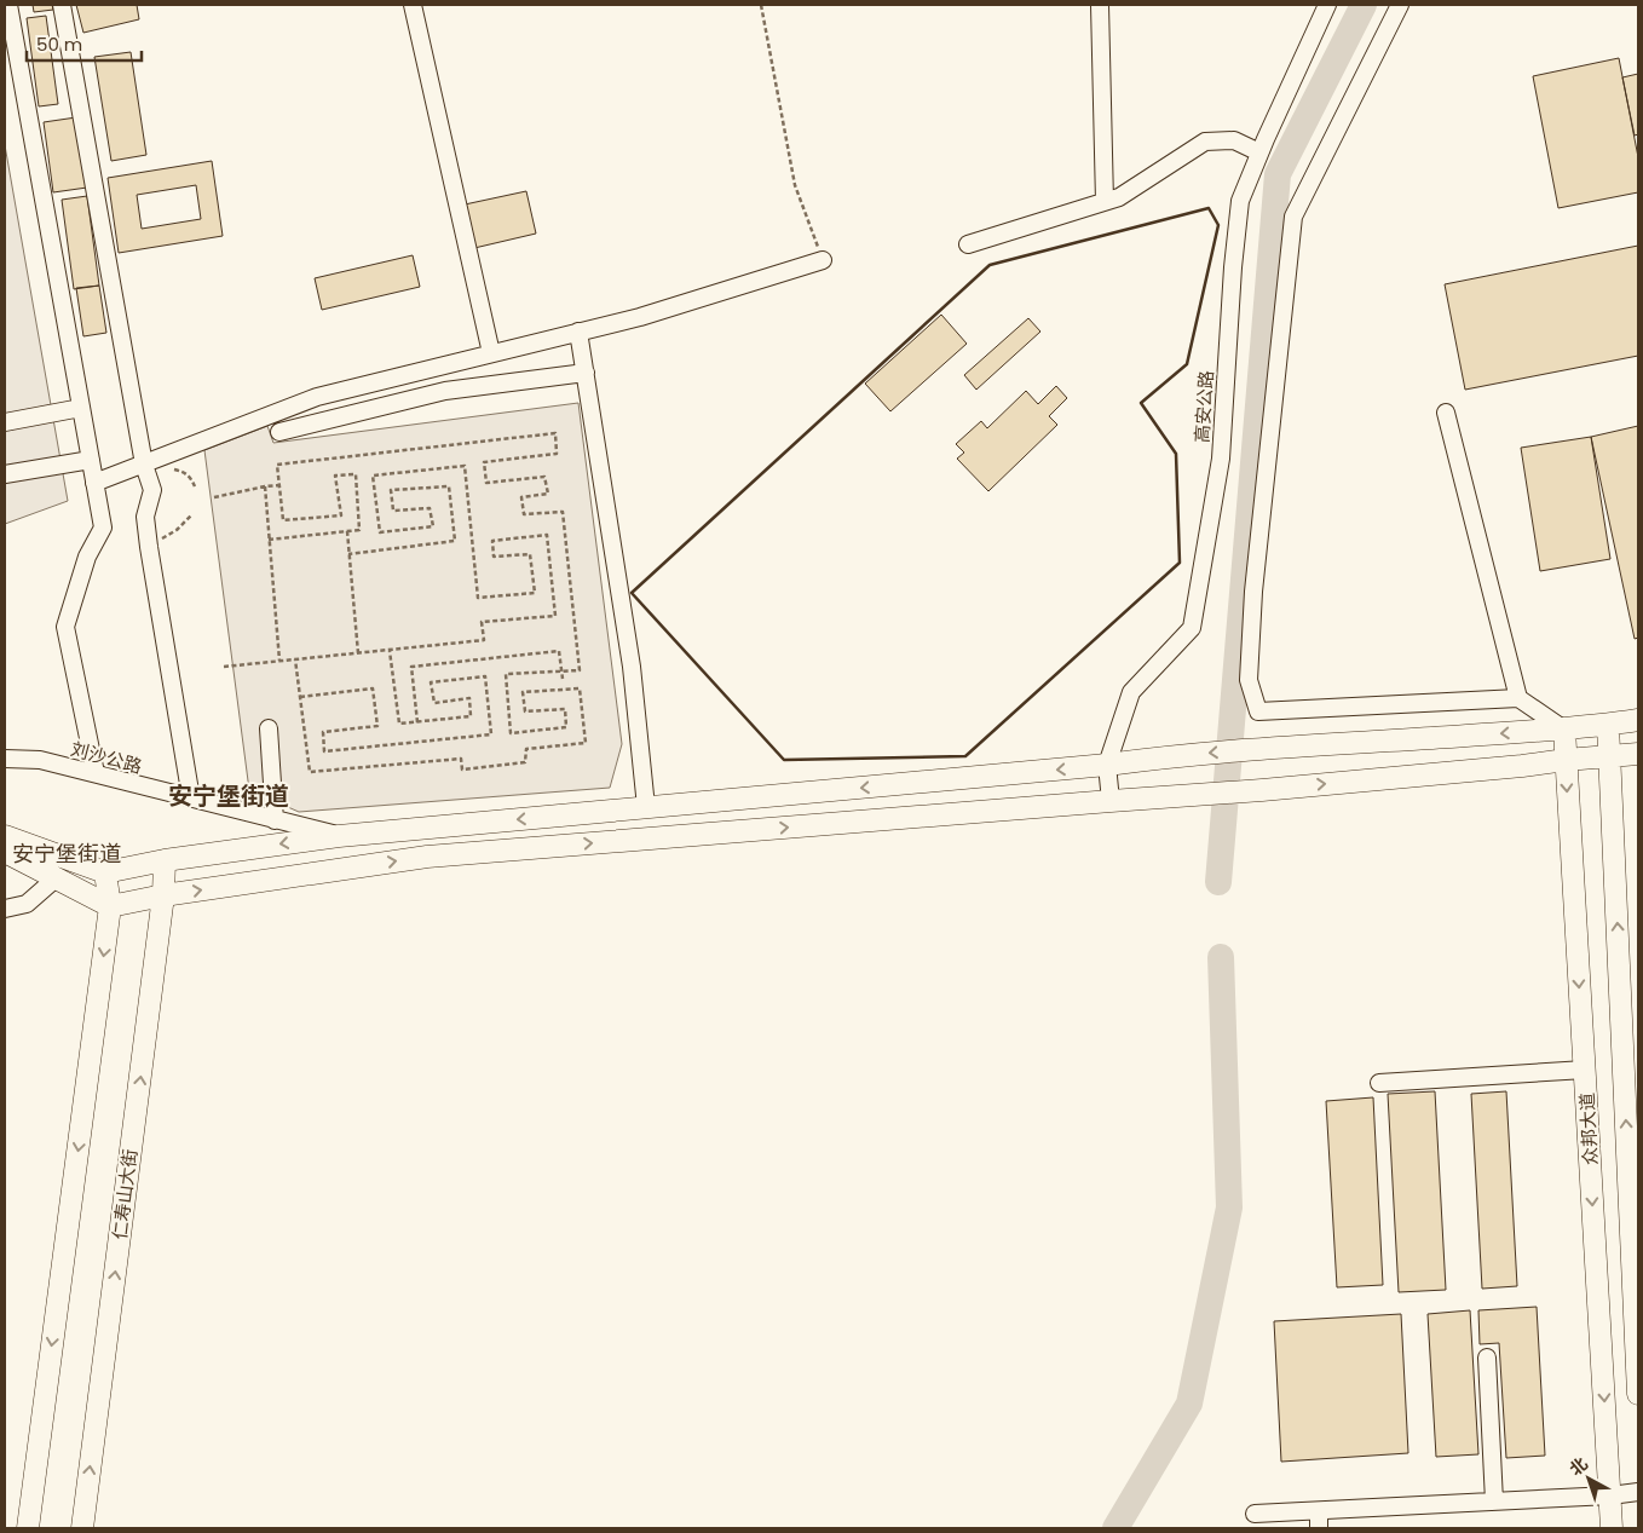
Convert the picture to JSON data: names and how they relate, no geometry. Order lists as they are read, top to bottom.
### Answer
{
  "streets": {
    "main road": ["众邦大道", "仁寿山大街"],
    "street": ["高安公路", "刘沙公路"]
  },
  "districts": ["安宁堡街道", "安宁堡街道"],
  "scale_bar": "50 m",
  "north": "top left"
}
